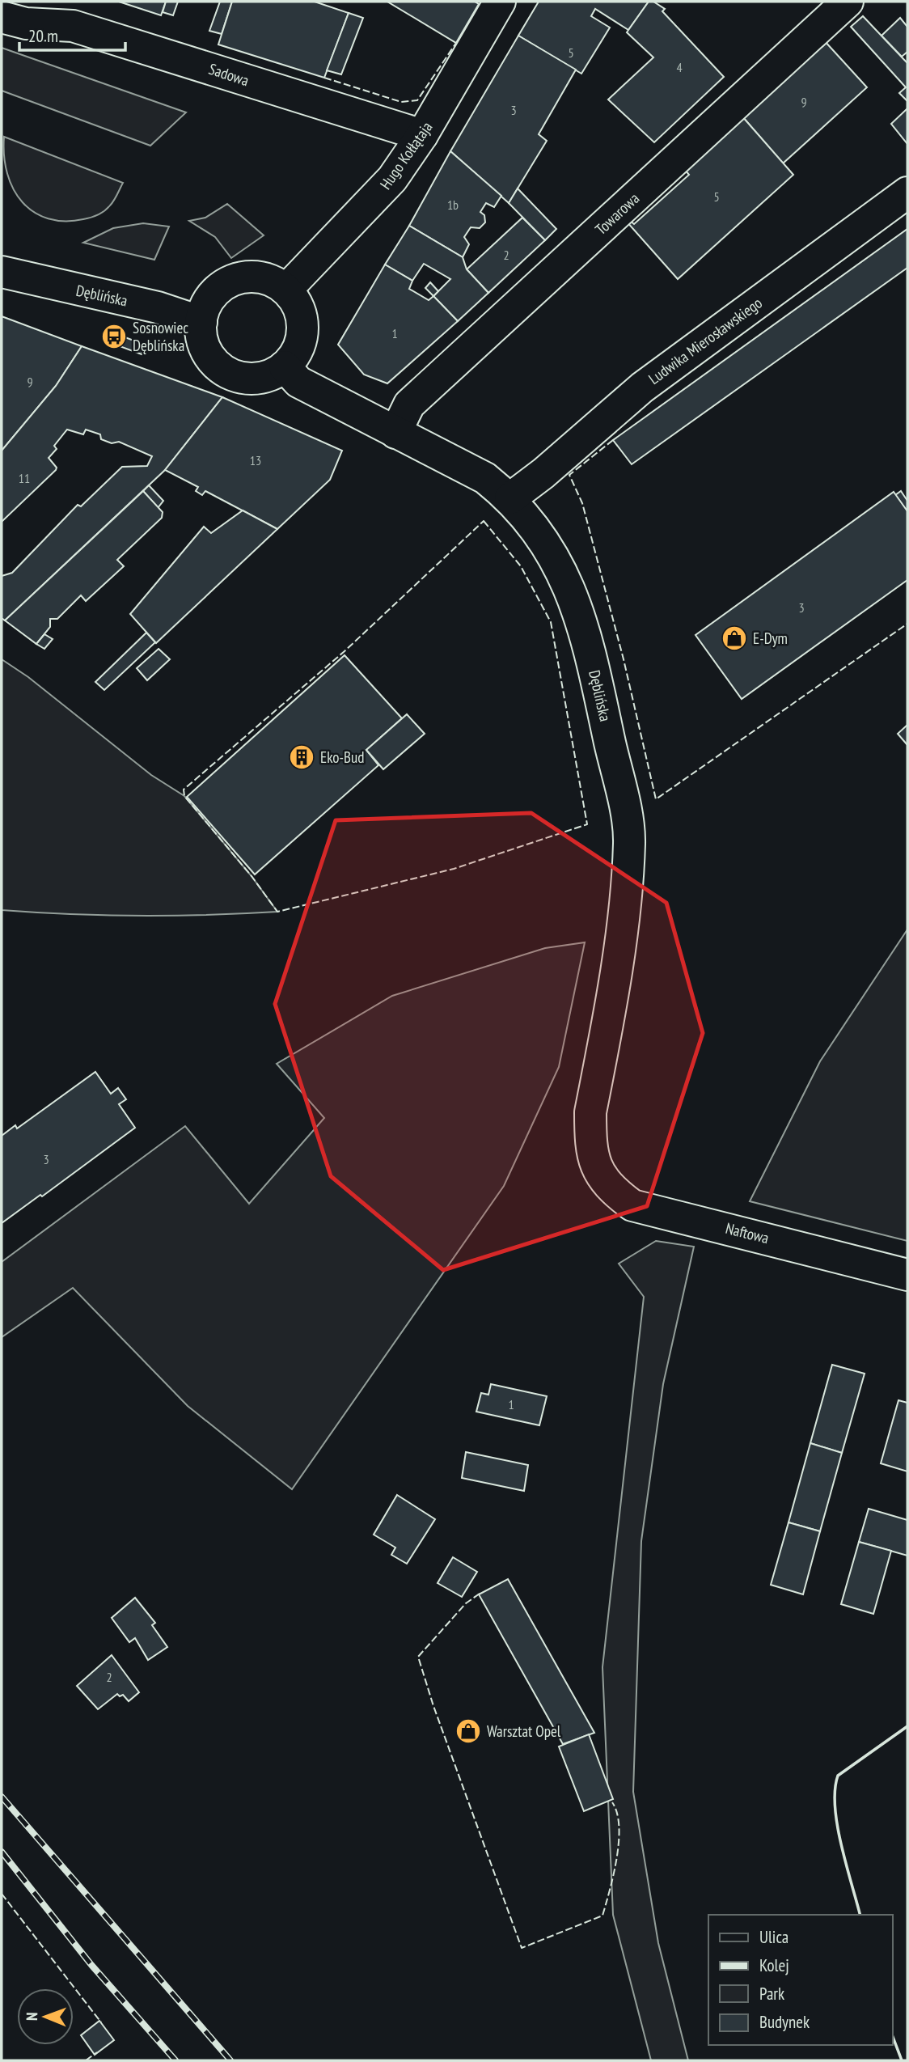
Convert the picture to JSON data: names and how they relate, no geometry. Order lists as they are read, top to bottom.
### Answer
{
  "streets": {
    "street": [
      "Sadowa",
      "Hugo Kołłątaja",
      "Towarowa",
      "Dęblińska",
      "Ludwika Mierosławskiego",
      "Naftowa"
    ]
  },
  "crossings": [
    ["Sadowa", "Hugo Kołłątaja"],
    ["Hugo Kołłątaja", "Dęblińska"],
    ["Towarowa", "Dęblińska"],
    ["Dęblińska", "Ludwika Mierosławskiego"],
    ["Dęblińska", "Naftowa"]
  ],
  "places": {
    "bus stop": ["Sosnowiec Dęblińska"],
    "shop": ["E-Dym", "Warsztat Opel"],
    "building": ["Eko-Bud"]
  },
  "house_numbers": [
    "5",
    "4",
    "9",
    "3",
    "5",
    "1b",
    "2",
    "1",
    "9",
    "13",
    "11",
    "3",
    "3",
    "1",
    "2"
  ],
  "legend": [
    "Ulica",
    "Kolej",
    "Park",
    "Budynek"
  ],
  "scale_bar": "20 m",
  "north": "left"
}
